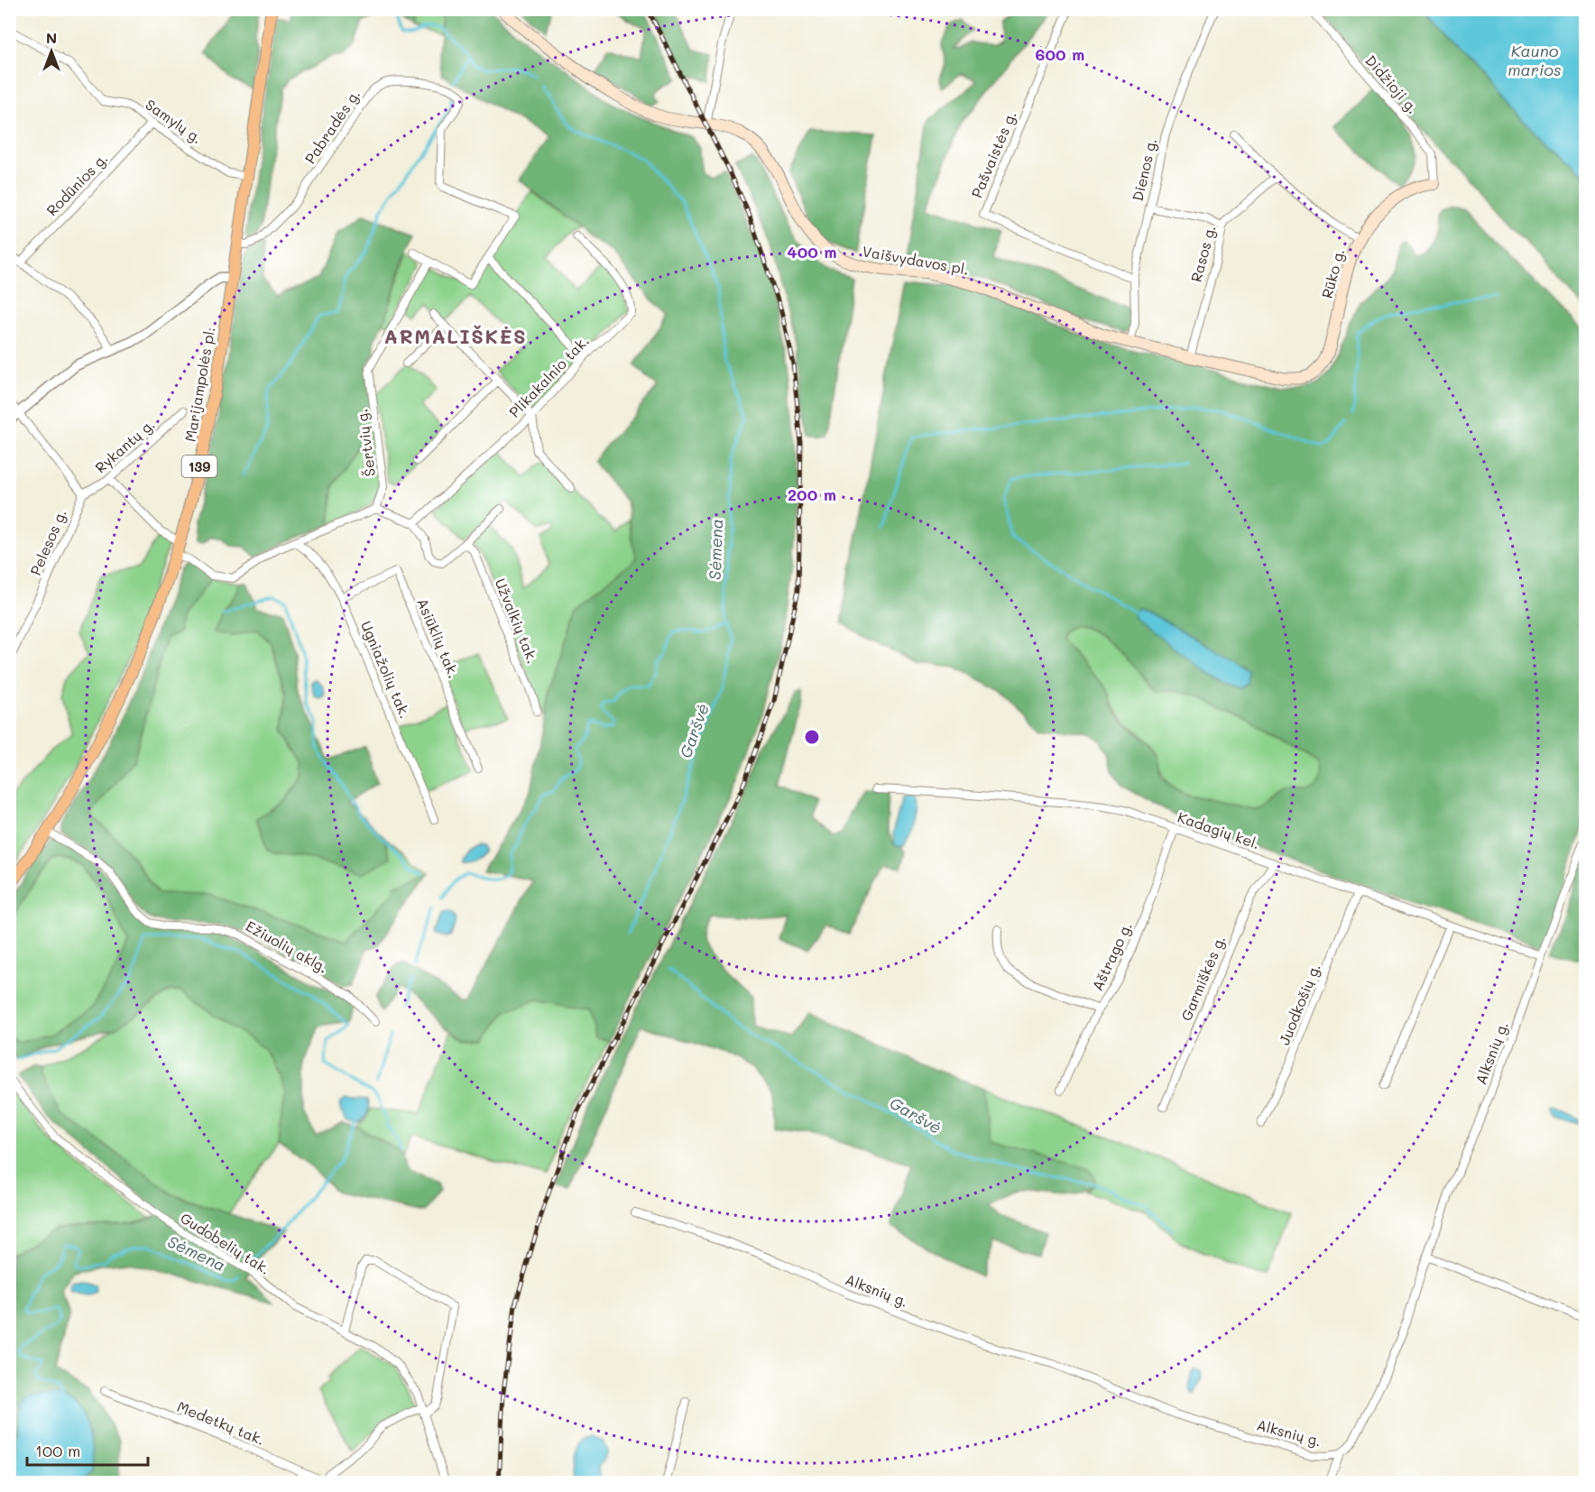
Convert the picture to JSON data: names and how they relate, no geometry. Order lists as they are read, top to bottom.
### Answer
{
  "streets": {
    "main road": [
      "Vaišvydavos pl.",
      "Rūko g.",
      "Marijampolės pl.",
      "139"
    ],
    "street": [
      "Didžioji g.",
      "Samylų g.",
      "Pabradės g.",
      "Pašvaistės g.",
      "Dienos g.",
      "Rodūnios g.",
      "Rasos g.",
      "Plikakalnio tak.",
      "Šertvių g.",
      "Rykantų g.",
      "Pelesos g.",
      "Užvalkių tak.",
      "Asiūklių tak.",
      "Ugniažolių tak.",
      "Kadagių kel.",
      "Ežiuolių aklg.",
      "Aštrago g.",
      "Garmiškės g.",
      "Juodkošių g.",
      "Alksnių g.",
      "Gudobelių tak.",
      "Medetkų tak."
    ]
  },
  "crossings": [
    ["Didžioji g.", "Rūko g."],
    ["Samylų g.", "Rodūnios g."],
    ["Samylų g.", "Marijampolės pl."],
    ["Pabradės g.", "Marijampolės pl."],
    ["Pašvaistės g.", "Dienos g."],
    ["Dienos g.", "Vaišvydavos pl."],
    ["Rasos g.", "Vaišvydavos pl."],
    ["Vaišvydavos pl.", "Rūko g."],
    ["Marijampolės pl.", "Ežiuolių aklg."],
    ["Rykantų g.", "Pelesos g."],
    ["Asiūklių tak.", "Ugniažolių tak."],
    ["Kadagių kel.", "Aštrago g."],
    ["Kadagių kel.", "Garmiškės g."],
    ["Kadagių kel.", "Juodkošių g."],
    ["Kadagių kel.", "Alksnių g."]
  ],
  "districts": ["ARMALIŠKĖS"],
  "water": ["Kauno marios", "Sėmena", "Garšvė"],
  "scale_bar": "100 m",
  "north": "top",
  "rings": ["600 m", "400 m", "200 m"]
}
